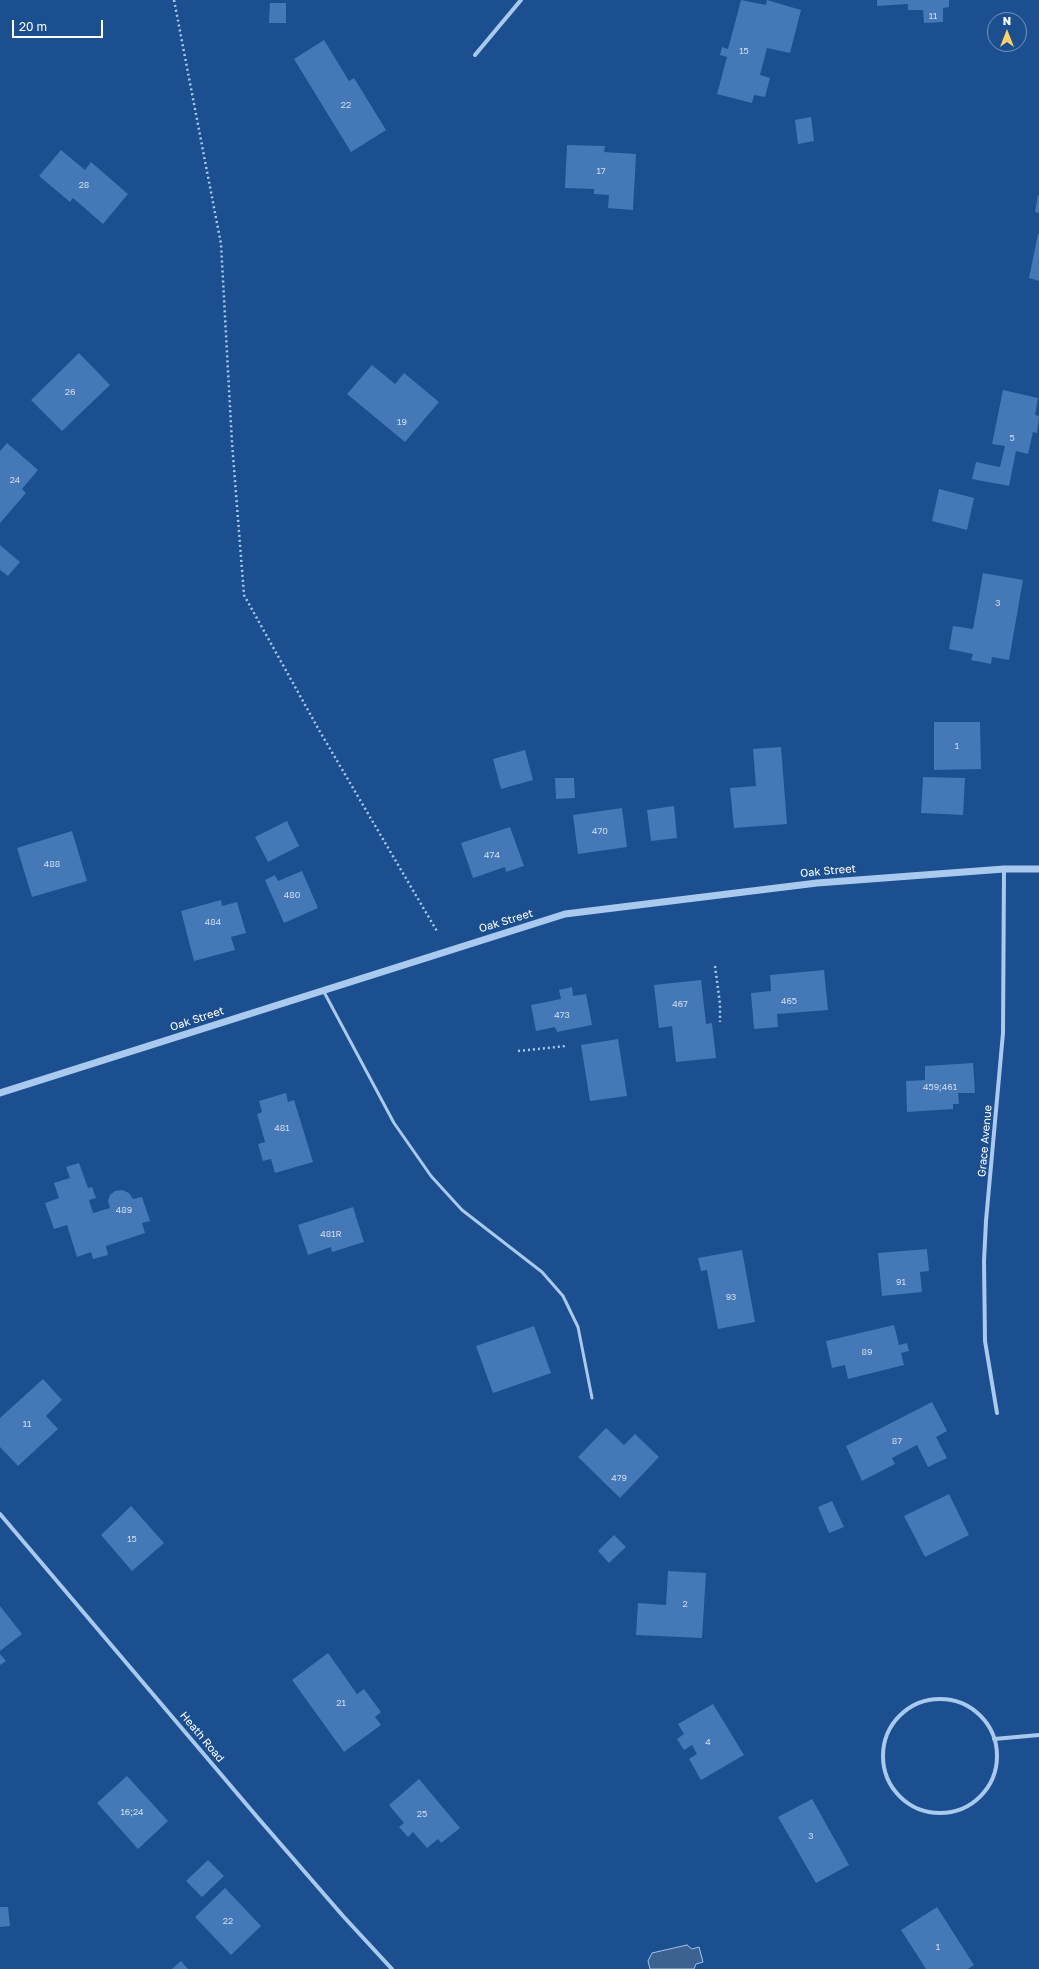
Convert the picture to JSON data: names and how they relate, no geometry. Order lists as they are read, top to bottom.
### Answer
{
  "streets": {
    "street": ["Oak Street", "Grace Avenue", "Heath Road"]
  },
  "crossings": [
    ["Oak Street", "Grace Avenue"]
  ],
  "house_numbers": [
    "11",
    "15",
    "22",
    "17",
    "28",
    "26",
    "19",
    "5",
    "24",
    "3",
    "1",
    "470",
    "474",
    "488",
    "480",
    "484",
    "465",
    "467",
    "473",
    "459;461",
    "481",
    "489",
    "481R",
    "91",
    "93",
    "89",
    "11",
    "87",
    "479",
    "15",
    "2",
    "21",
    "4",
    "16;24",
    "25",
    "3",
    "22",
    "1"
  ],
  "scale_bar": "20 m",
  "north": "top"
}
